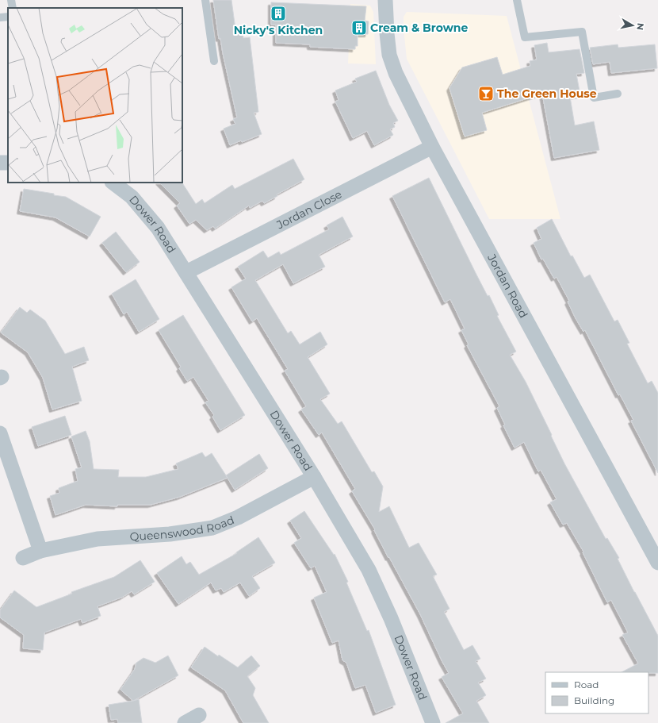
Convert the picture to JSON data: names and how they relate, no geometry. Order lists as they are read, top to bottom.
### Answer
{
  "streets": {
    "street": [
      "Jordan Close",
      "Dower Road",
      "Jordan Road",
      "Queenswood Road"
    ]
  },
  "crossings": [
    ["Jordan Close", "Dower Road"],
    ["Jordan Close", "Jordan Road"],
    ["Dower Road", "Queenswood Road"]
  ],
  "places": {
    "building": ["Nicky's Kitchen", "Cream & Browne"],
    "bar": ["The Green House"]
  },
  "legend": ["Road", "Building"],
  "north": "right"
}
